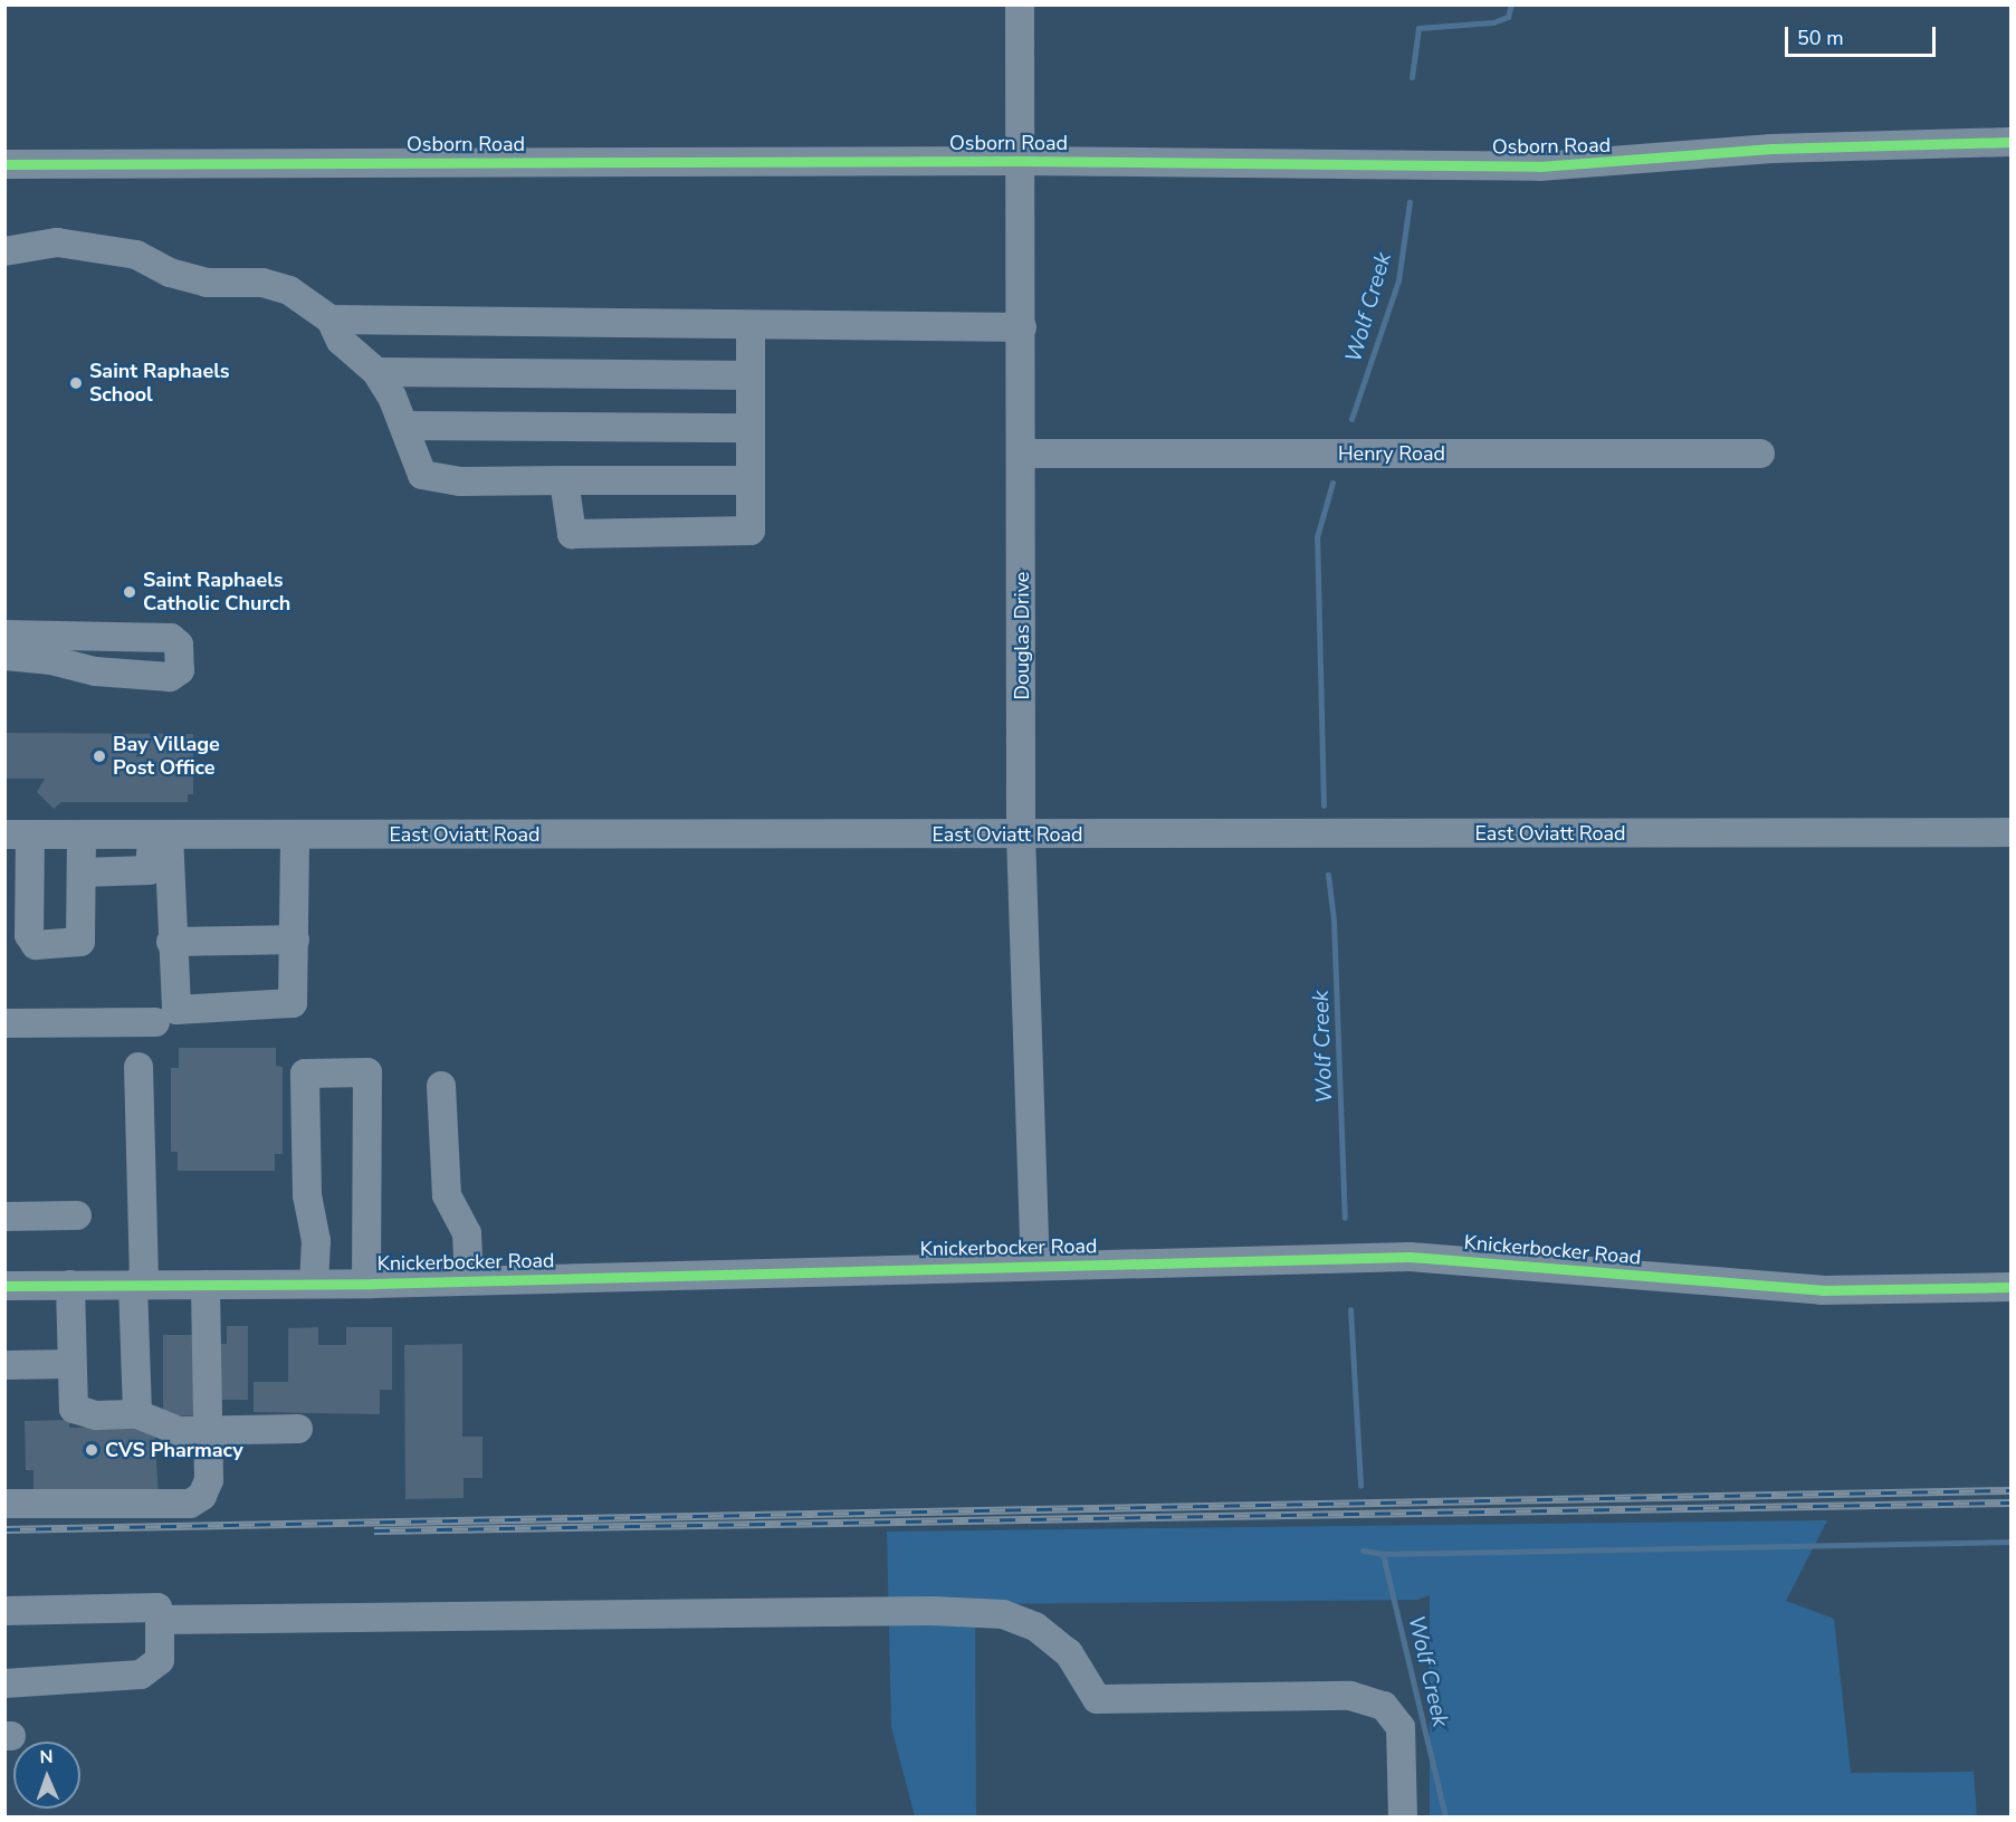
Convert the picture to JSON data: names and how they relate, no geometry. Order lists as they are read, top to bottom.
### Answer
{
  "streets": {
    "street": [
      "Osborn Road",
      "Henry Road",
      "Douglas Drive",
      "East Oviatt Road",
      "Knickerbocker Road"
    ]
  },
  "crossings": [
    ["Osborn Road", "Douglas Drive"],
    ["Henry Road", "Douglas Drive"],
    ["Douglas Drive", "East Oviatt Road"],
    ["Douglas Drive", "Knickerbocker Road"]
  ],
  "water": ["Wolf Creek"],
  "places": [
    "Saint Raphaels School",
    "Saint Raphaels Catholic Church",
    "Bay Village Post Office",
    "CVS Pharmacy"
  ],
  "scale_bar": "50 m",
  "north": "top"
}
